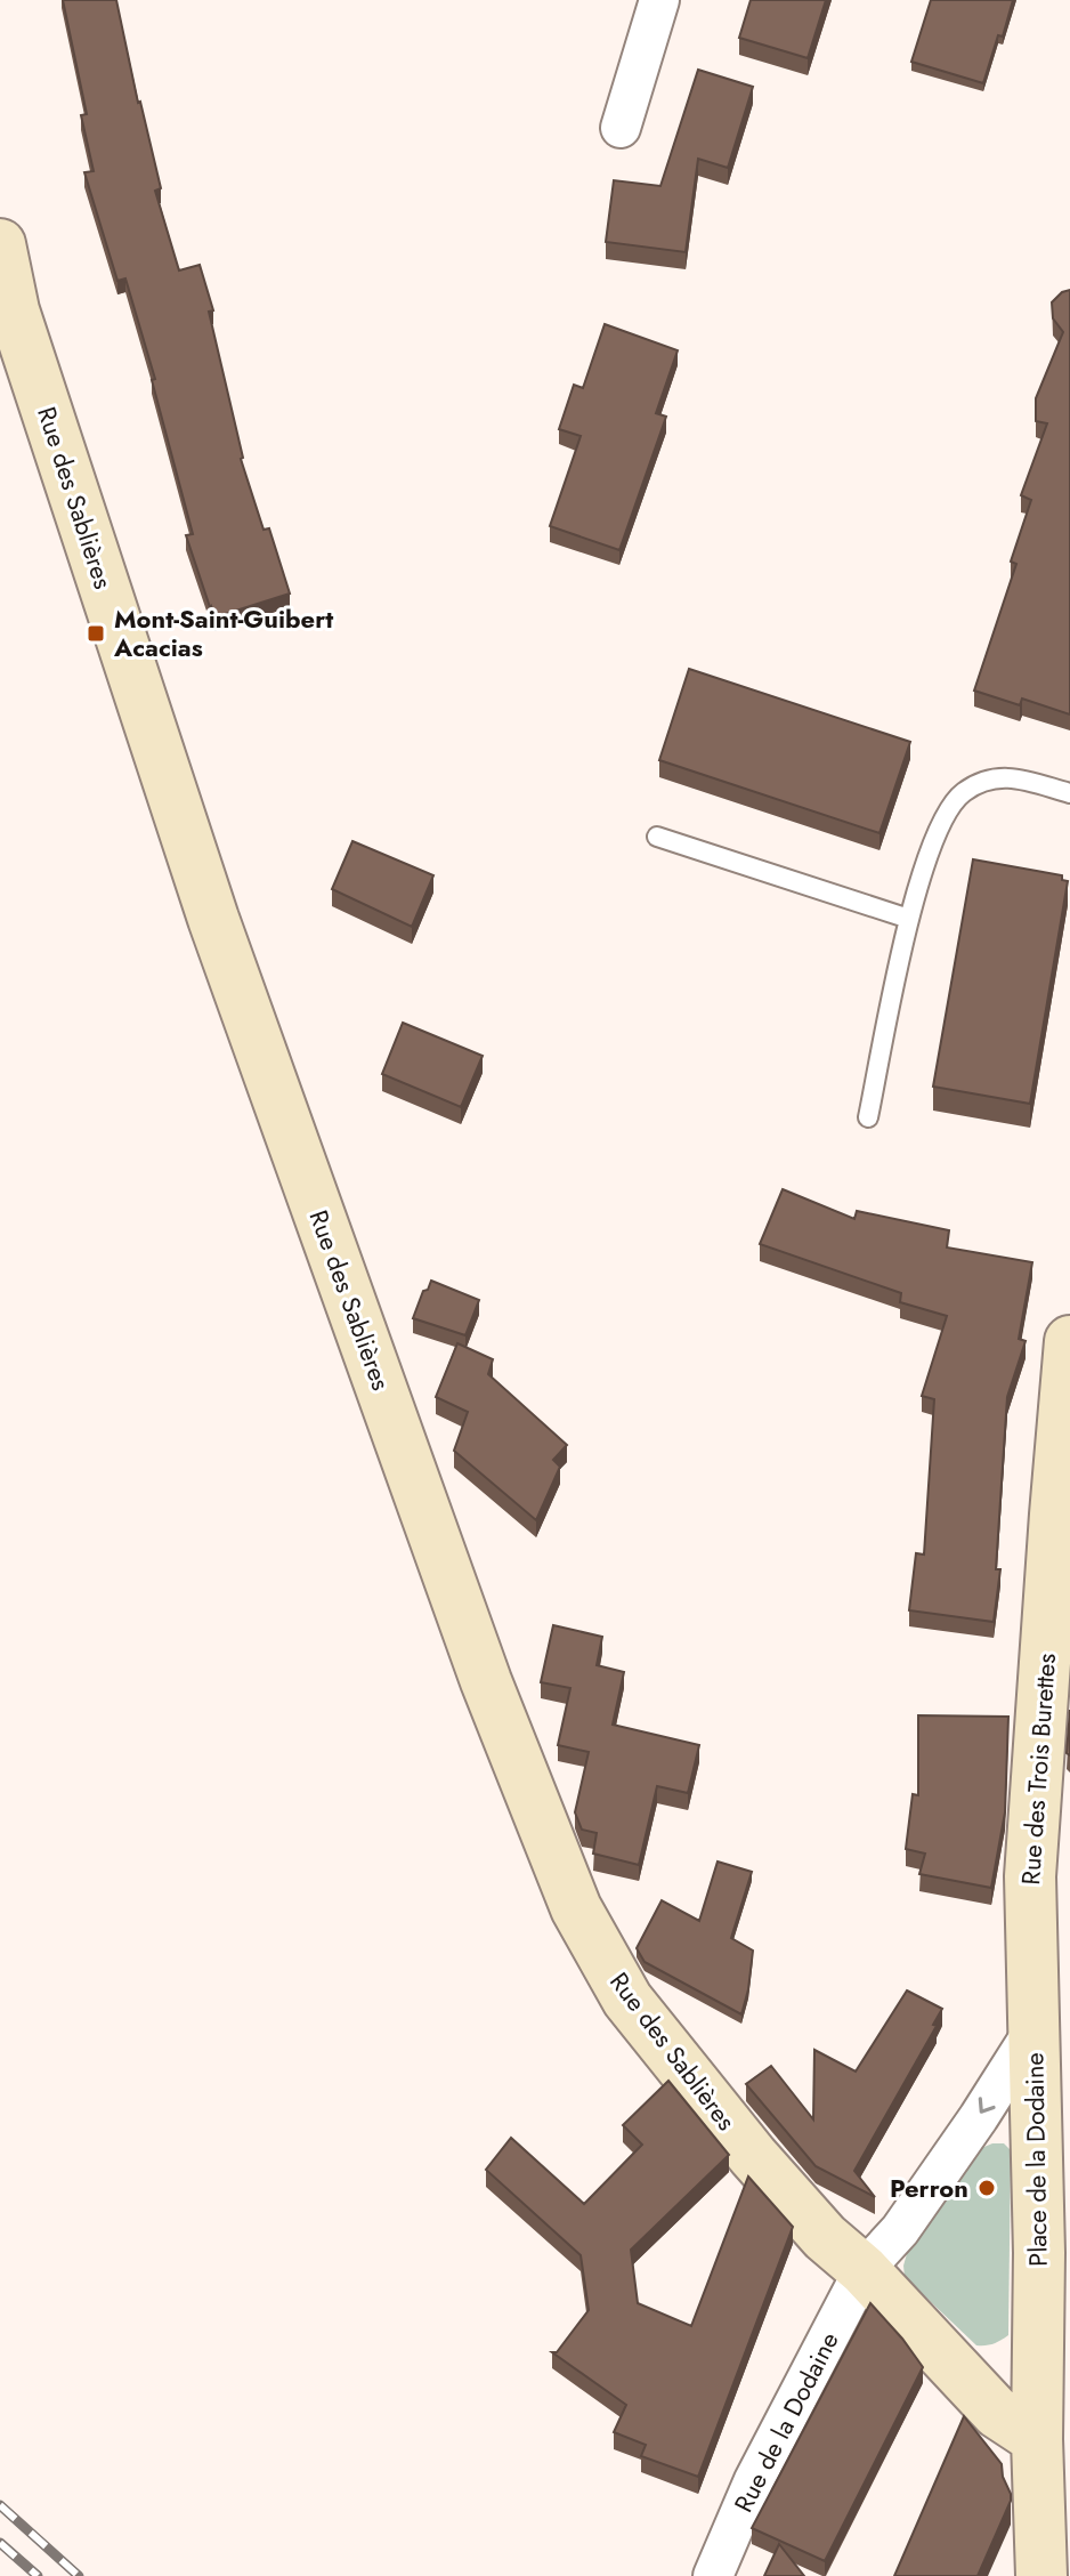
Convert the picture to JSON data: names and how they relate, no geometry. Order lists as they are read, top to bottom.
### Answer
{
  "streets": {
    "street": [
      "Rue des Sablières",
      "Rue des Trois Burettes",
      "Place de la Dodaine",
      "Rue de la Dodaine"
    ]
  },
  "crossings": [
    ["Rue des Sablières", "Place de la Dodaine"],
    ["Rue des Sablières", "Rue de la Dodaine"],
    ["Rue des Trois Burettes", "Place de la Dodaine"],
    ["Place de la Dodaine", "Rue de la Dodaine"]
  ],
  "places": {
    "transit": ["Mont-Saint-Guibert Acacias"],
    "other": ["Perron"]
  }
}
